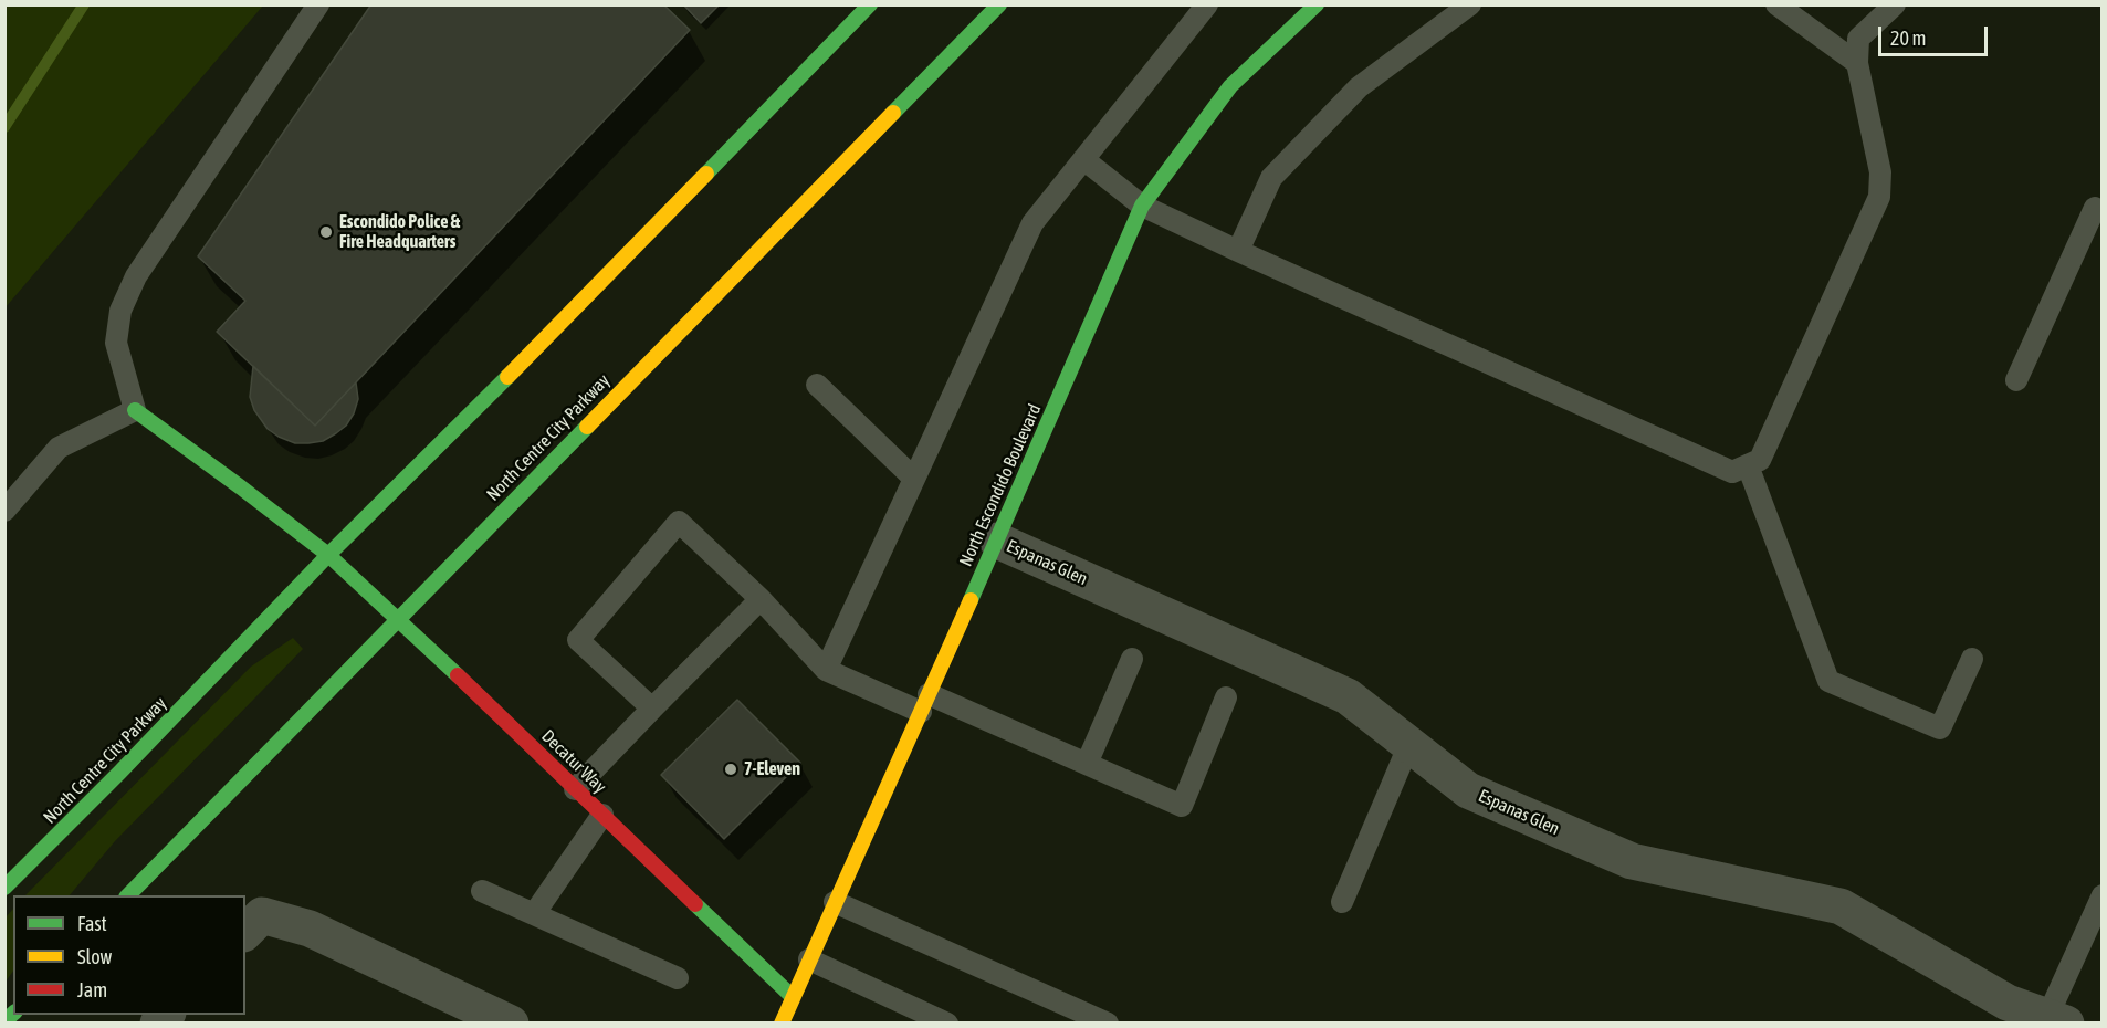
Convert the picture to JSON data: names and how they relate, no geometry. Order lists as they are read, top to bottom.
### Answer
{
  "streets": {
    "main road": ["North Centre City Parkway", "North Escondido Boulevard", "Decatur Way"],
    "street": ["Espanas Glen"]
  },
  "crossings": [
    ["North Centre City Parkway", "Decatur Way"],
    ["North Escondido Boulevard", "Espanas Glen"],
    ["North Escondido Boulevard", "Decatur Way"]
  ],
  "places": ["Escondido Police & Fire Headquarters", "7-Eleven"],
  "legend": ["Fast", "Slow", "Jam"],
  "scale_bar": "20 m"
}
